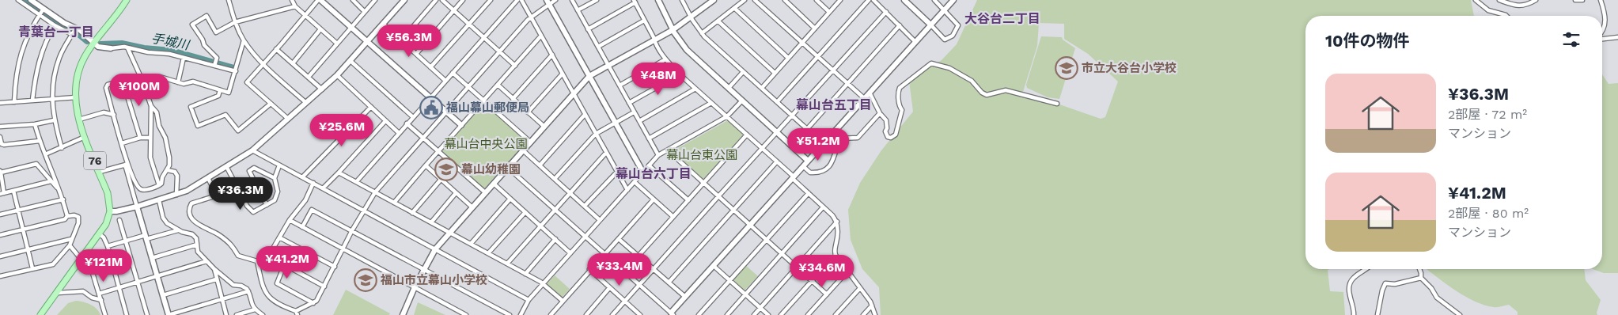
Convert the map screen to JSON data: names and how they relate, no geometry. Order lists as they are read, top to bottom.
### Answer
{
  "streets": {
    "main road": ["76"]
  },
  "districts": [
    "大谷台二丁目",
    "青葉台一丁目",
    "幕山台五丁目",
    "幕山台六丁目"
  ],
  "water": ["手城川"],
  "parks": ["幕山台中央公園", "幕山台東公園"],
  "places": {
    "school or university": ["市立大谷台小学校", "幕山幼稚園", "福山市立幕山小学校"],
    "public building": ["福山幕山郵便局"]
  },
  "page": {
    "heading": "10件の物件",
    "price": [
      "¥56.3M",
      "¥48M",
      "¥100M",
      "¥25.6M",
      "¥51.2M",
      "¥36.3M",
      "¥41.2M",
      "¥121M",
      "¥33.4M",
      "¥34.6M"
    ],
    "list": [
      {
        "name": "¥36.3M",
        "note": "2部屋 · 72 m² · マンション"
      },
      {
        "name": "¥41.2M",
        "note": "2部屋 · 80 m² · マンション"
      }
    ]
  }
}
